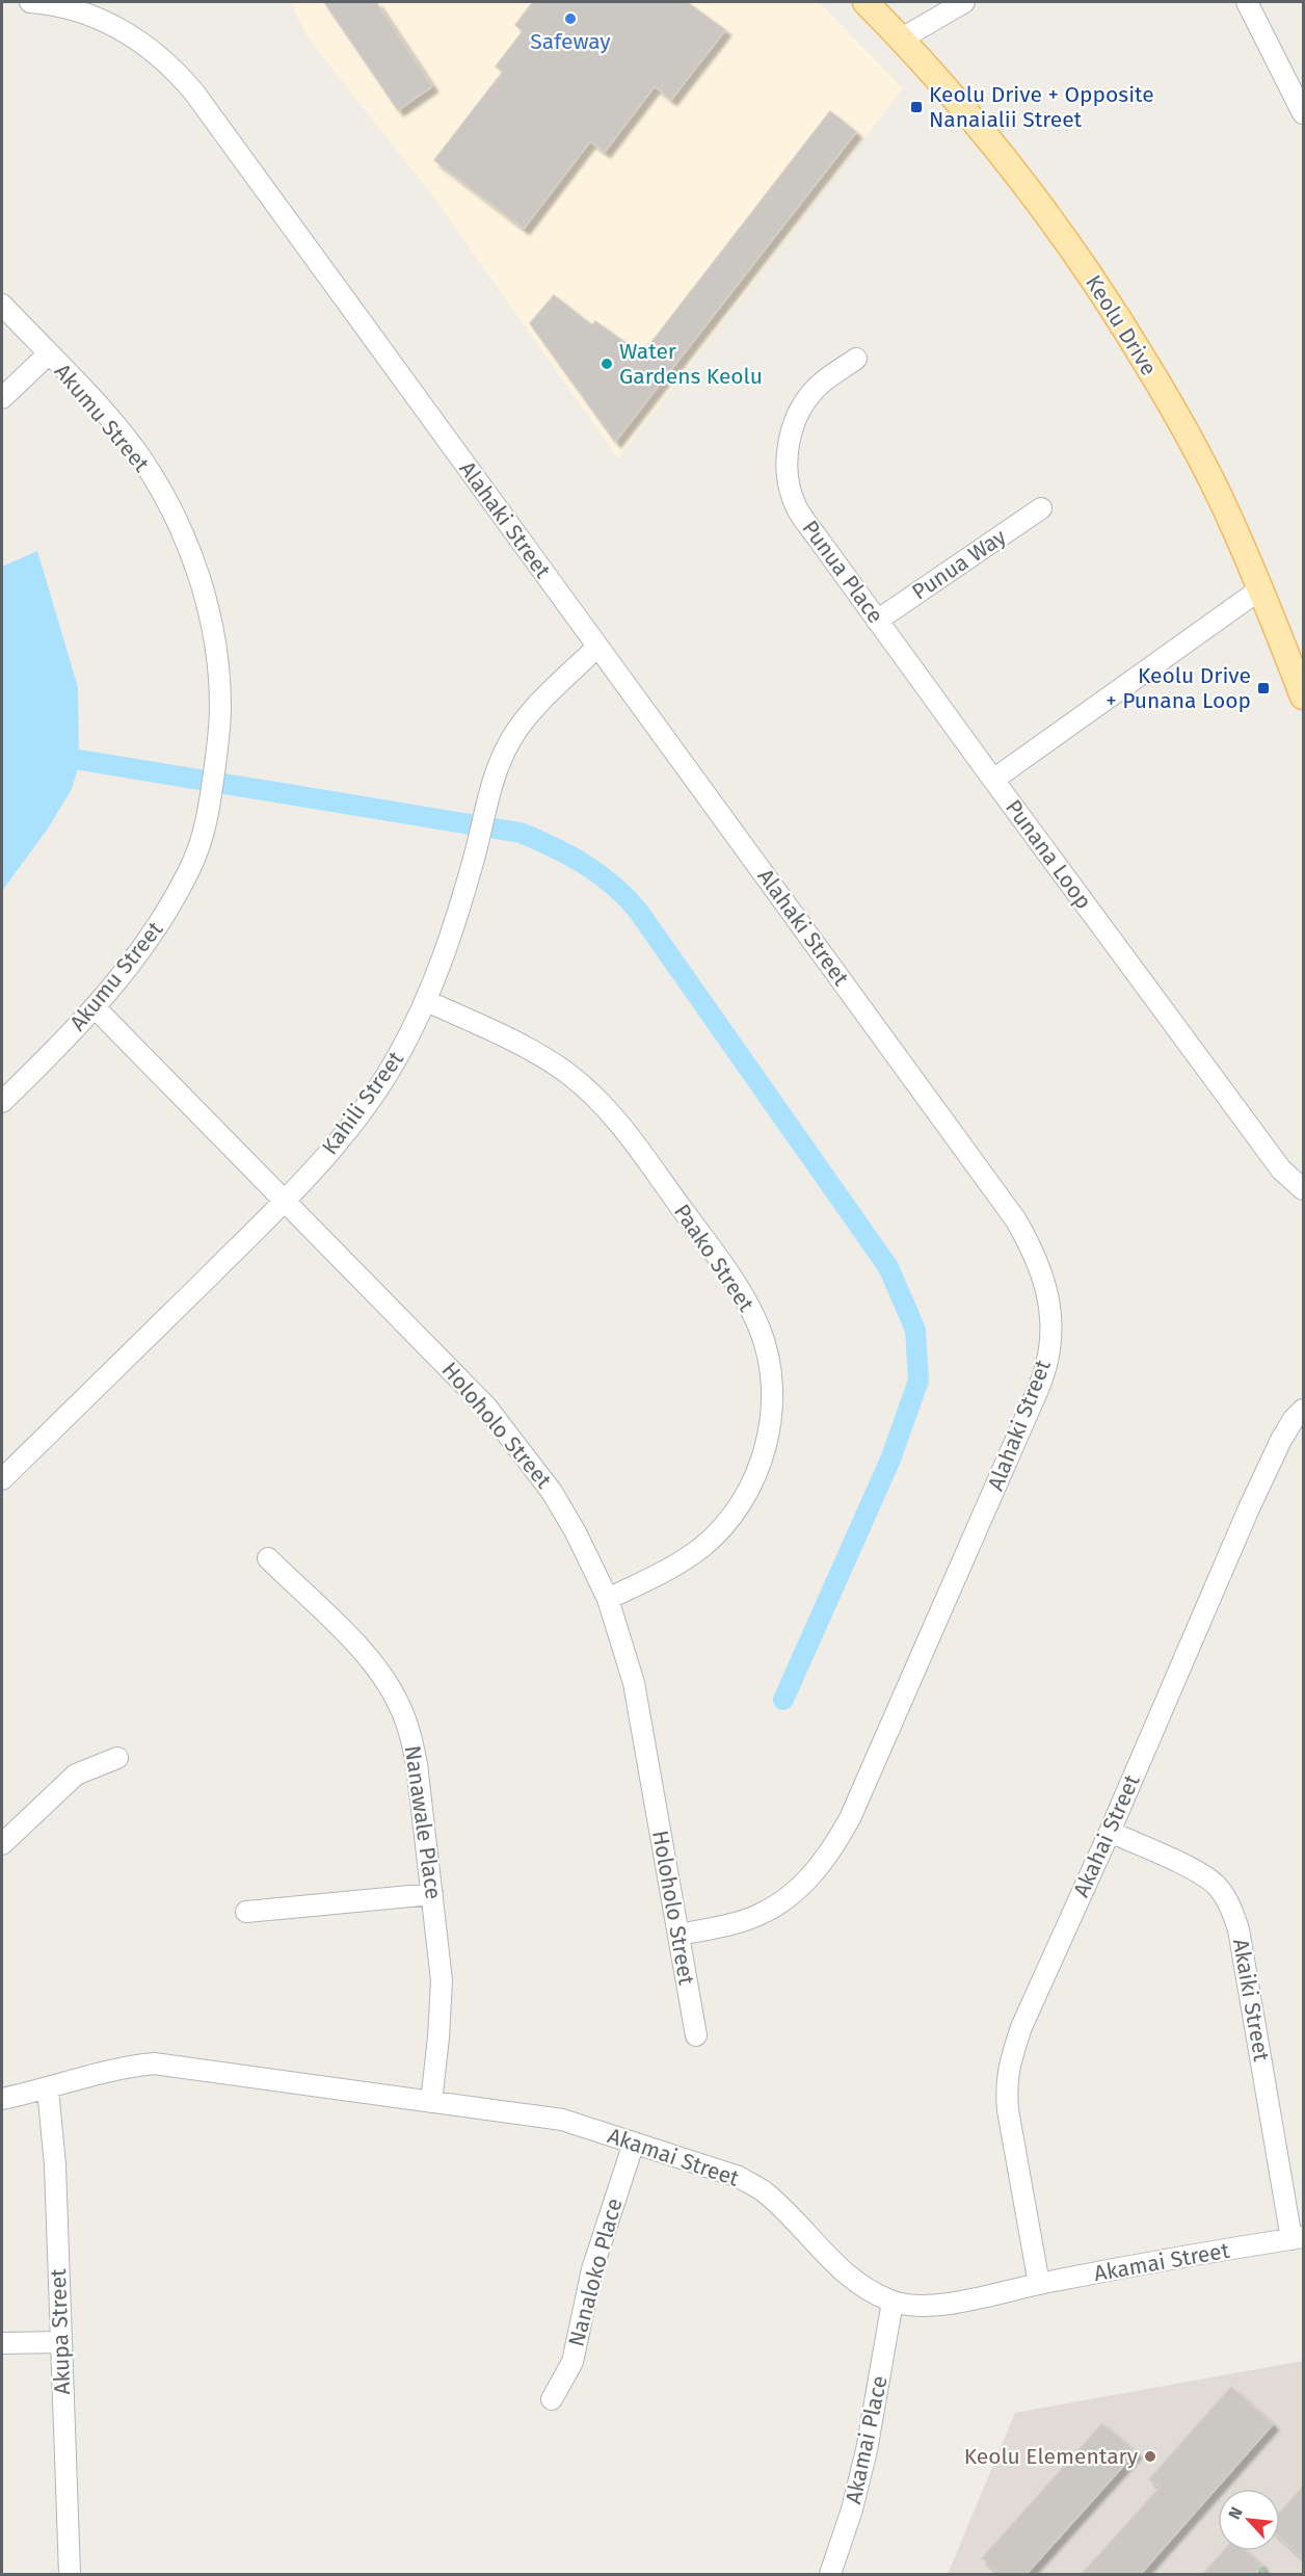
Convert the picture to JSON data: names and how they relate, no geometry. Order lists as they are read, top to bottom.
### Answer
{
  "streets": {
    "main road": ["Keolu Drive"],
    "street": [
      "Akumu Street",
      "Alahaki Street",
      "Punua Way",
      "Punua Place",
      "Punana Loop",
      "Kahili Street",
      "Paako Street",
      "Holoholo Street",
      "Nanawale Place",
      "Akahai Street",
      "Akaiki Street",
      "Akamai Street",
      "Nanaloko Place",
      "Akupa Street",
      "Akamai Place"
    ]
  },
  "crossings": [
    ["Keolu Drive", "Punana Loop"],
    ["Akumu Street", "Holoholo Street"],
    ["Alahaki Street", "Kahili Street"],
    ["Alahaki Street", "Holoholo Street"],
    ["Punua Way", "Punua Place"],
    ["Punua Place", "Punana Loop"],
    ["Kahili Street", "Paako Street"],
    ["Kahili Street", "Holoholo Street"],
    ["Paako Street", "Holoholo Street"],
    ["Nanawale Place", "Akamai Street"],
    ["Akahai Street", "Akaiki Street"],
    ["Akahai Street", "Akamai Street"],
    ["Akaiki Street", "Akamai Street"],
    ["Akamai Street", "Nanaloko Place"],
    ["Akamai Street", "Akupa Street"],
    ["Akamai Street", "Akamai Place"]
  ],
  "places": {
    "other": ["Safeway", "Water Gardens Keolu", "Keolu Elementary"],
    "transit": ["Keolu Drive + Opposite Nanaialii Street", "Keolu Drive + Punana Loop"]
  },
  "north": "top left"
}
